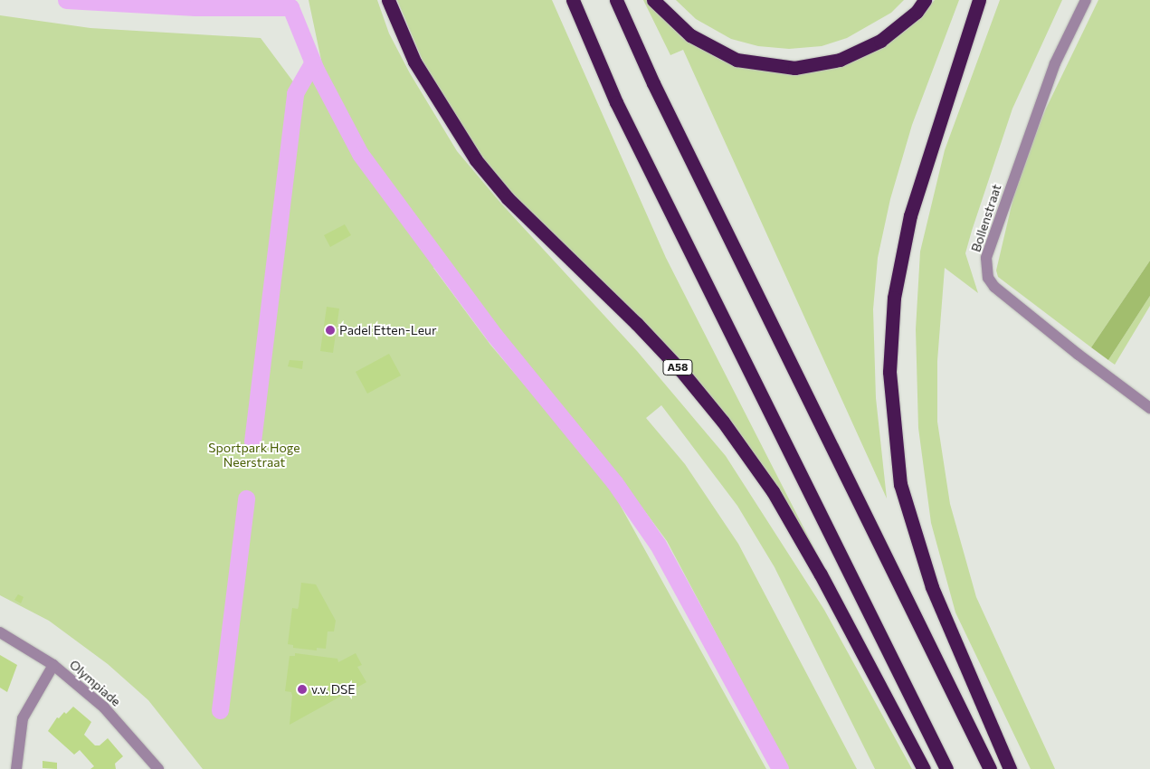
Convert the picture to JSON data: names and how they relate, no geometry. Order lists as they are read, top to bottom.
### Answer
{
  "streets": {
    "highway": ["A58"],
    "street": ["Bollenstraat", "Olympiade"]
  },
  "parks": ["Sportpark Hoge Neerstraat"],
  "places": ["Padel Etten-Leur", "v.v. DSE"]
}
